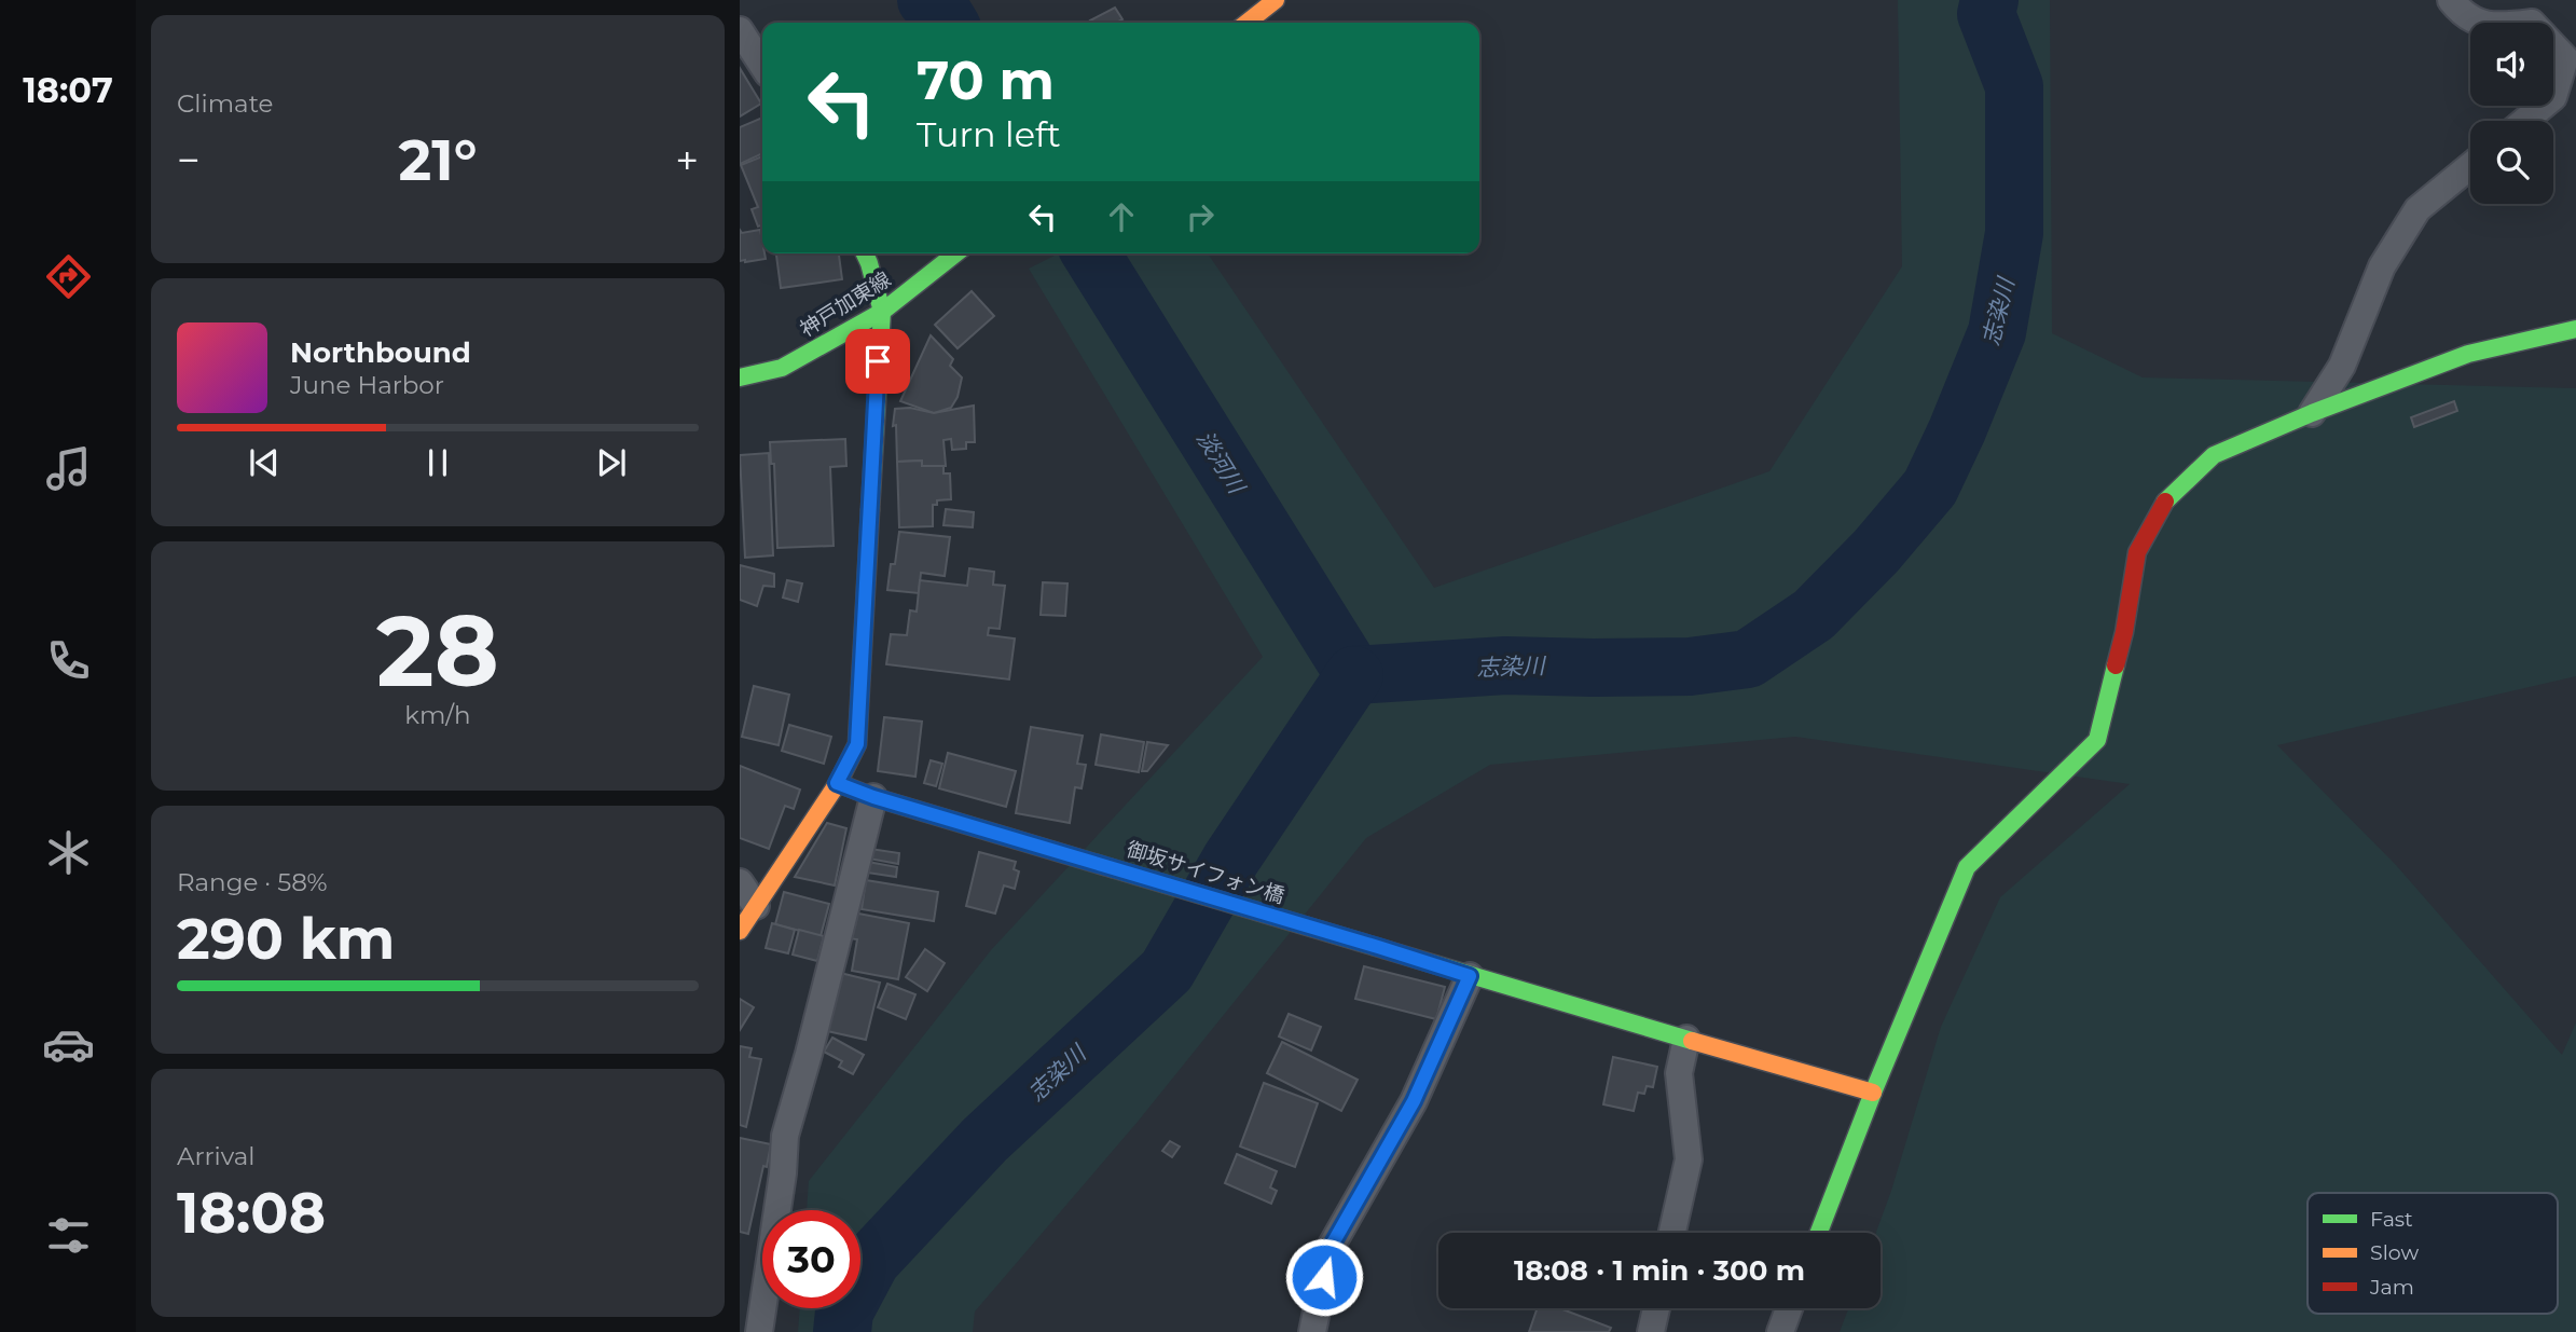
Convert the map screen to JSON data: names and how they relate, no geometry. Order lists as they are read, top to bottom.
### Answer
{
  "streets": {
    "street": ["神戸加東線", "御坂サイフォン橋"]
  },
  "water": ["志染川", "淡河川"],
  "legend": ["Fast", "Slow", "Jam"],
  "page": {
    "tabs": "18:07",
    "tile": [
      "Climate",
      ["28", "km/h"],
      ["Range · 58%", "290 km"],
      ["Arrival", "18:08"]
    ],
    "turn": ["70 m", "Turn left"],
    "heat": ["−", "21°", "+"],
    "song": ["Northbound", "June Harbor"],
    "limit": "30",
    "trip": "18:08 · 1 min · 300 m"
  }
}
